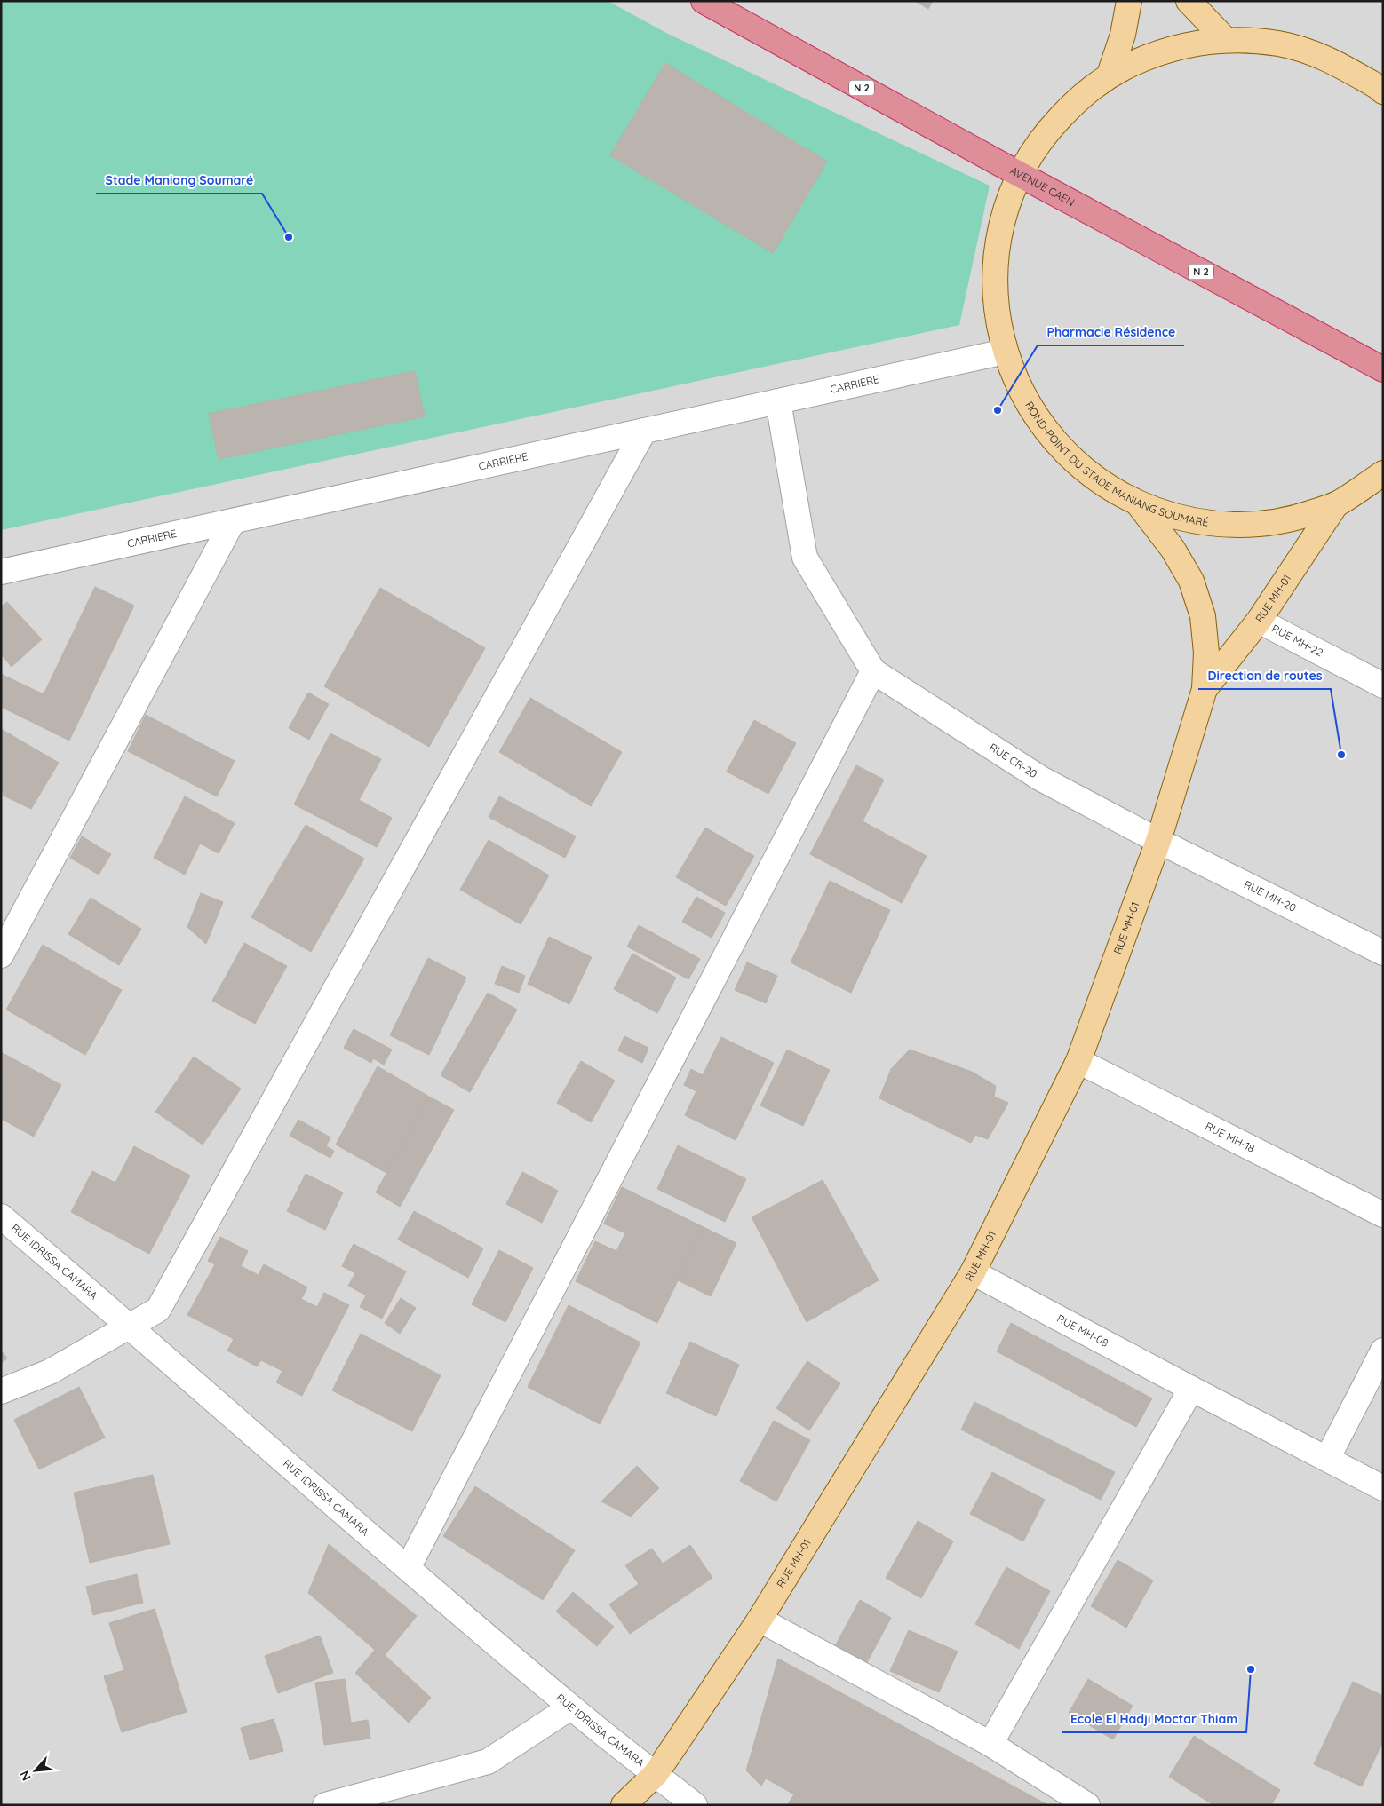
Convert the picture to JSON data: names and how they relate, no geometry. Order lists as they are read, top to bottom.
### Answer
{
  "streets": {
    "highway": ["N 2", "AVENUE CAEN"],
    "main road": ["ROND-POINT DU STADE MANIANG SOUMARÉ", "RUE MH-01"],
    "street": [
      "CARRIERE",
      "RUE MH-22",
      "RUE CR-20",
      "RUE MH-20",
      "RUE MH-18",
      "RUE IDRISSA CAMARA",
      "RUE MH-08"
    ]
  },
  "crossings": [
    ["AVENUE CAEN", "ROND-POINT DU STADE MANIANG SOUMARÉ"],
    ["CARRIERE", "ROND-POINT DU STADE MANIANG SOUMARÉ"],
    ["ROND-POINT DU STADE MANIANG SOUMARÉ", "RUE MH-01"],
    ["RUE MH-01", "RUE MH-22"],
    ["RUE MH-01", "RUE CR-20"],
    ["RUE MH-01", "RUE MH-20"],
    ["RUE MH-01", "RUE MH-18"],
    ["RUE MH-01", "RUE IDRISSA CAMARA"],
    ["RUE MH-01", "RUE MH-08"],
    ["RUE CR-20", "RUE MH-20"]
  ],
  "places": [
    "Stade Maniang Soumaré",
    "Pharmacie Résidence",
    "Direction de routes",
    "Ecole El Hadji Moctar Thiam"
  ],
  "north": "bottom left"
}
